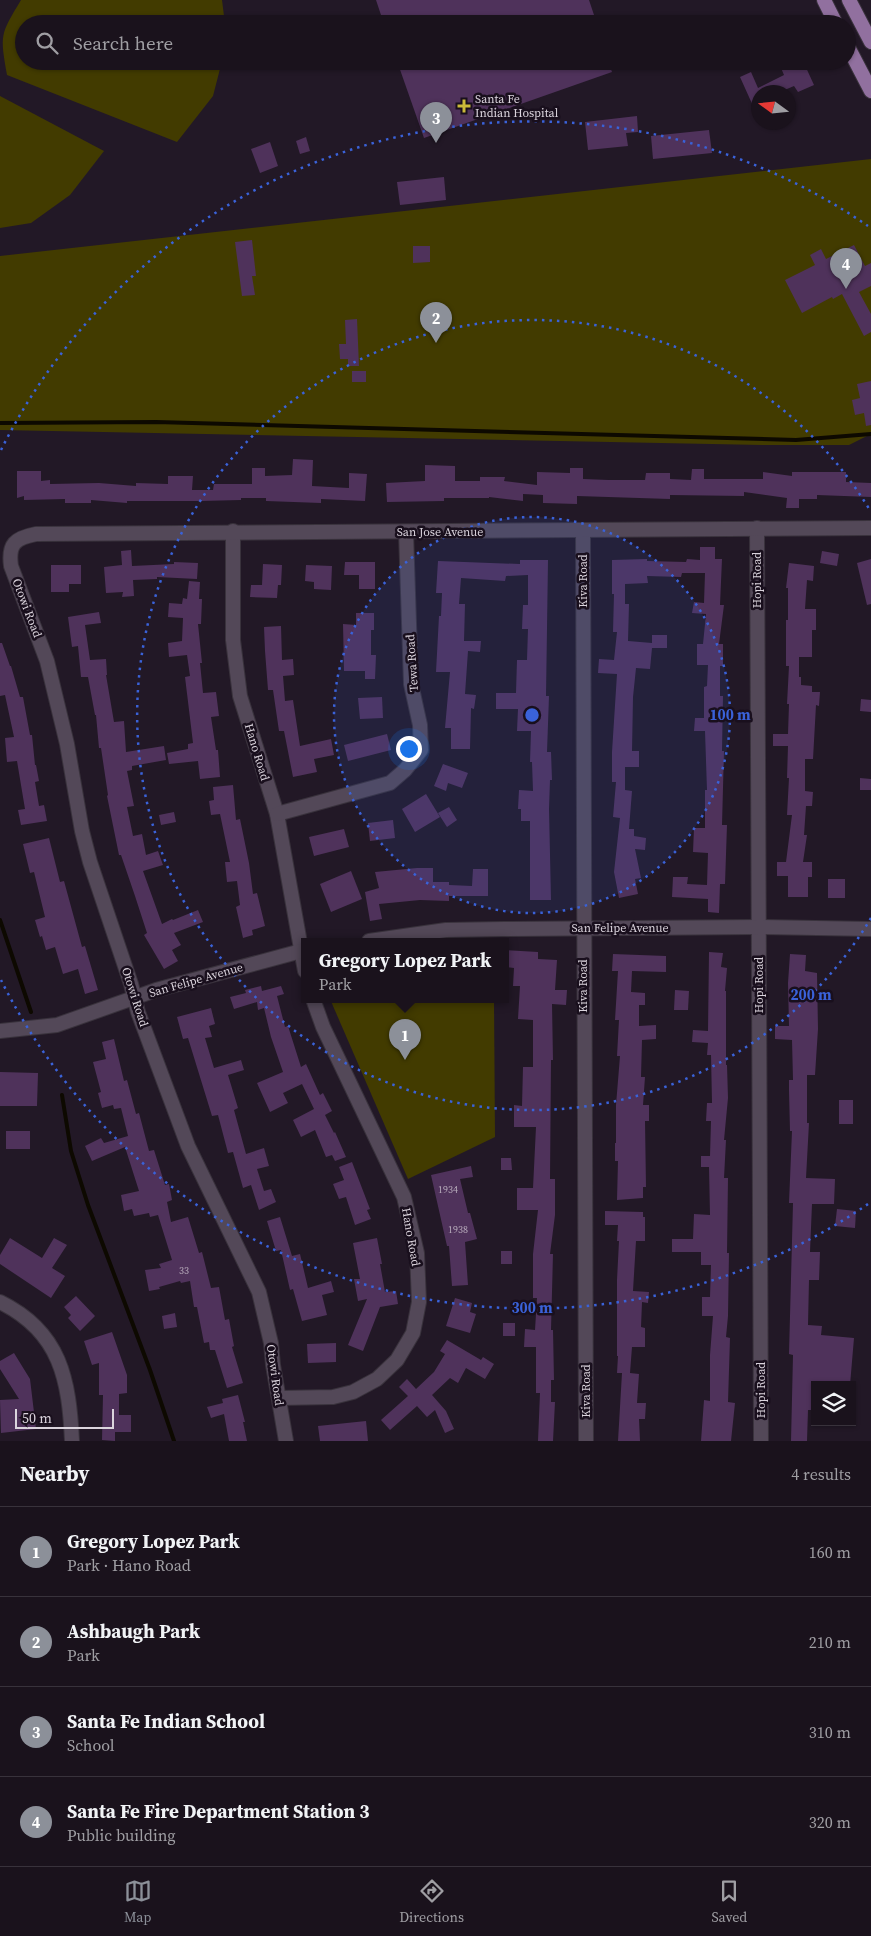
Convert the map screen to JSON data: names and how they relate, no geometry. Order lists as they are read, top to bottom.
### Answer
{
  "streets": {
    "street": [
      "San Jose Avenue",
      "Hopi Road",
      "Kiva Road",
      "Otowi Road",
      "Tewa Road",
      "Hano Road",
      "San Felipe Avenue"
    ]
  },
  "crossings": [
    ["San Jose Avenue", "Hopi Road"],
    ["San Jose Avenue", "Kiva Road"],
    ["San Jose Avenue", "Otowi Road"],
    ["San Jose Avenue", "Tewa Road"],
    ["San Jose Avenue", "Hano Road"],
    ["Hopi Road", "San Felipe Avenue"],
    ["Kiva Road", "San Felipe Avenue"],
    ["Otowi Road", "Hano Road"],
    ["Otowi Road", "San Felipe Avenue"],
    ["Tewa Road", "Hano Road"]
  ],
  "places": {
    "health": ["Santa Fe Indian Hospital"]
  },
  "house_numbers": ["1934", "1938", "33"],
  "scale_bar": "50 m",
  "north": "left",
  "page": {
    "search": "Search here",
    "pins": [
      "3",
      "4",
      "2",
      "1"
    ],
    "popup": ["Gregory Lopez Park", "Park"],
    "scale": "50 m",
    "heading": ["Nearby", "4 results"],
    "list": [
      {
        "mark": "1",
        "name": "Gregory Lopez Park",
        "note": "Park · Hano Road",
        "value": "160 m"
      },
      {
        "mark": "2",
        "name": "Ashbaugh Park",
        "note": "Park",
        "value": "210 m"
      },
      {
        "mark": "3",
        "name": "Santa Fe Indian School",
        "note": "School",
        "value": "310 m"
      },
      {
        "mark": "4",
        "name": "Santa Fe Fire Department Station 3",
        "note": "Public building",
        "value": "320 m"
      }
    ],
    "nav": ["Map", "Directions", "Saved"]
  },
  "rings": ["100 m", "200 m", "300 m"]
}
